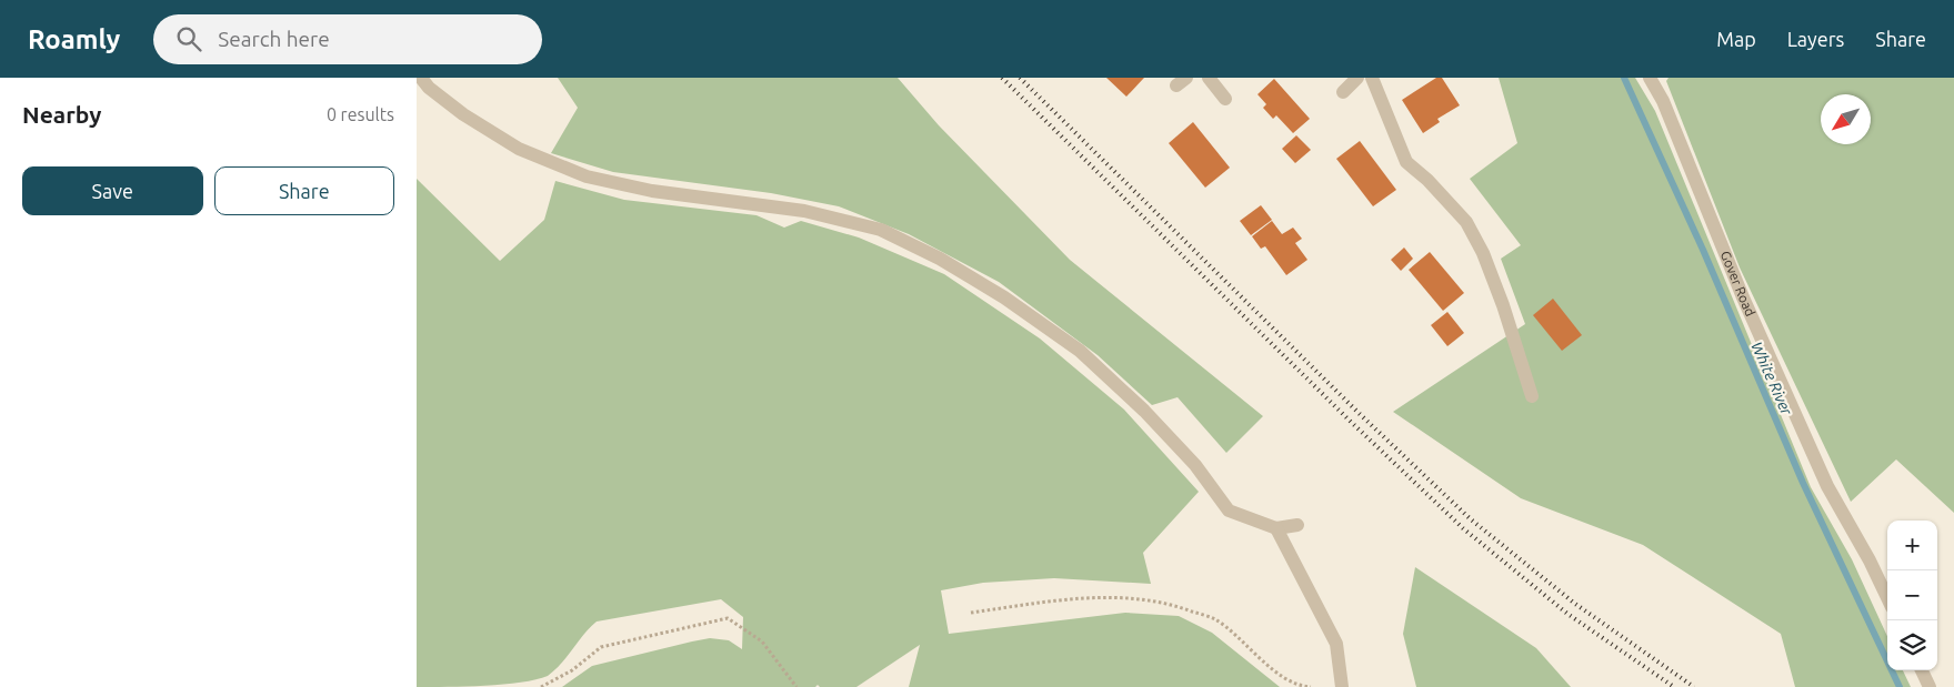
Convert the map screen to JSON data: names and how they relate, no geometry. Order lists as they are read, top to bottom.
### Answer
{
  "streets": {
    "street": ["Gover Road"]
  },
  "water": ["White River"],
  "north": "bottom left",
  "page": {
    "header": "Roamly",
    "search": "Search here",
    "nav": ["Map", "Layers", "Share"],
    "heading": ["Nearby", "0 results"],
    "buttons": ["Save", "Share"],
    "map_buttons": ["+", "−"]
  }
}
